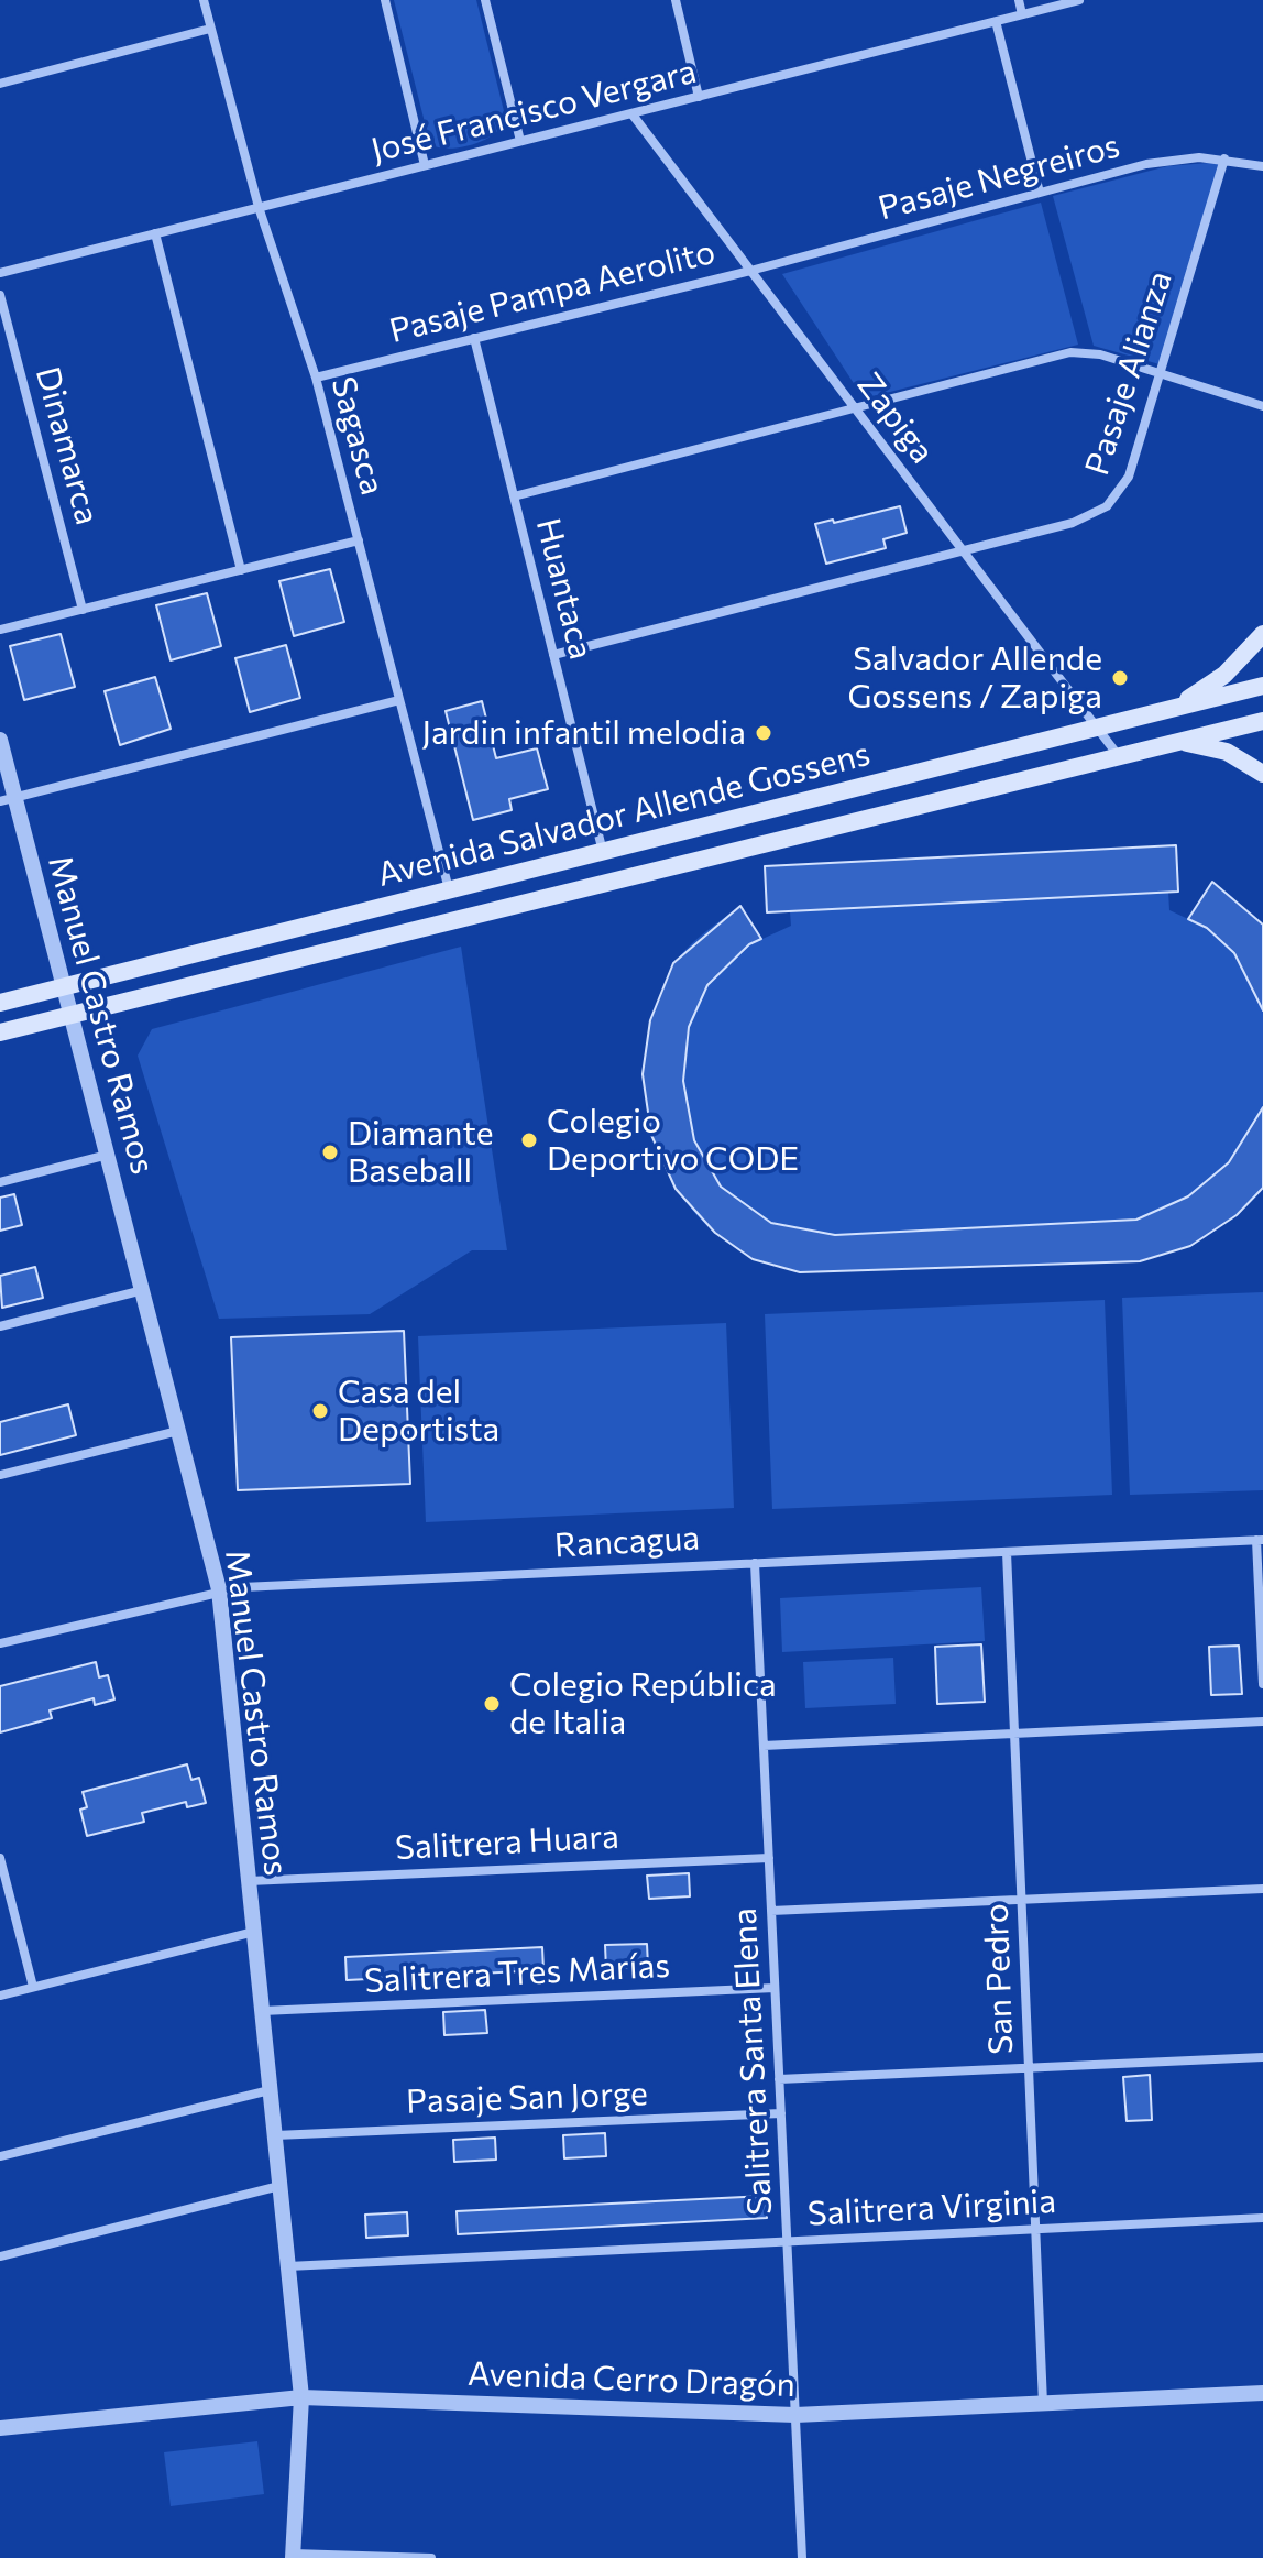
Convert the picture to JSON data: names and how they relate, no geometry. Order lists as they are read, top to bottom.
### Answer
{
  "streets": {
    "main road": ["Avenida Salvador Allende Gossens"],
    "street": [
      "José Francisco Vergara",
      "Pasaje Negreiros",
      "Pasaje Pampa Aerolito",
      "Pasaje Alianza",
      "Zapiga",
      "Sagasca",
      "Dinamarca",
      "Huantaca",
      "Manuel Castro Ramos",
      "Rancagua",
      "Salitrera Huara",
      "Salitrera Tres Marías",
      "San Pedro",
      "Salitrera Santa Elena",
      "Pasaje San Jorge",
      "Salitrera Virginia",
      "Avenida Cerro Dragón"
    ]
  },
  "crossings": [
    ["José Francisco Vergara", "Zapiga"],
    ["José Francisco Vergara", "Sagasca"],
    ["Pasaje Negreiros", "Pasaje Pampa Aerolito"],
    ["Pasaje Negreiros", "Pasaje Alianza"],
    ["Pasaje Negreiros", "Zapiga"],
    ["Pasaje Pampa Aerolito", "Zapiga"],
    ["Pasaje Pampa Aerolito", "Sagasca"],
    ["Pasaje Pampa Aerolito", "Huantaca"],
    ["Pasaje Alianza", "Zapiga"],
    ["Pasaje Alianza", "Huantaca"],
    ["Zapiga", "Avenida Salvador Allende Gossens"],
    ["Sagasca", "Avenida Salvador Allende Gossens"],
    ["Huantaca", "Avenida Salvador Allende Gossens"],
    ["Avenida Salvador Allende Gossens", "Manuel Castro Ramos"],
    ["Manuel Castro Ramos", "Rancagua"],
    ["Manuel Castro Ramos", "Salitrera Huara"],
    ["Manuel Castro Ramos", "Salitrera Tres Marías"],
    ["Manuel Castro Ramos", "Pasaje San Jorge"],
    ["Manuel Castro Ramos", "Salitrera Virginia"],
    ["Manuel Castro Ramos", "Avenida Cerro Dragón"],
    ["Rancagua", "San Pedro"],
    ["Rancagua", "Salitrera Santa Elena"],
    ["Salitrera Huara", "Salitrera Santa Elena"],
    ["Salitrera Tres Marías", "Salitrera Santa Elena"],
    ["San Pedro", "Salitrera Virginia"],
    ["San Pedro", "Avenida Cerro Dragón"],
    ["Salitrera Santa Elena", "Pasaje San Jorge"],
    ["Salitrera Santa Elena", "Salitrera Virginia"],
    ["Salitrera Santa Elena", "Avenida Cerro Dragón"]
  ],
  "places": [
    "Salvador Allende Gossens / Zapiga",
    "Jardin infantil melodia",
    "Colegio Deportivo CODE",
    "Diamante Baseball",
    "Casa del Deportista",
    "Colegio República de Italia"
  ]
}
